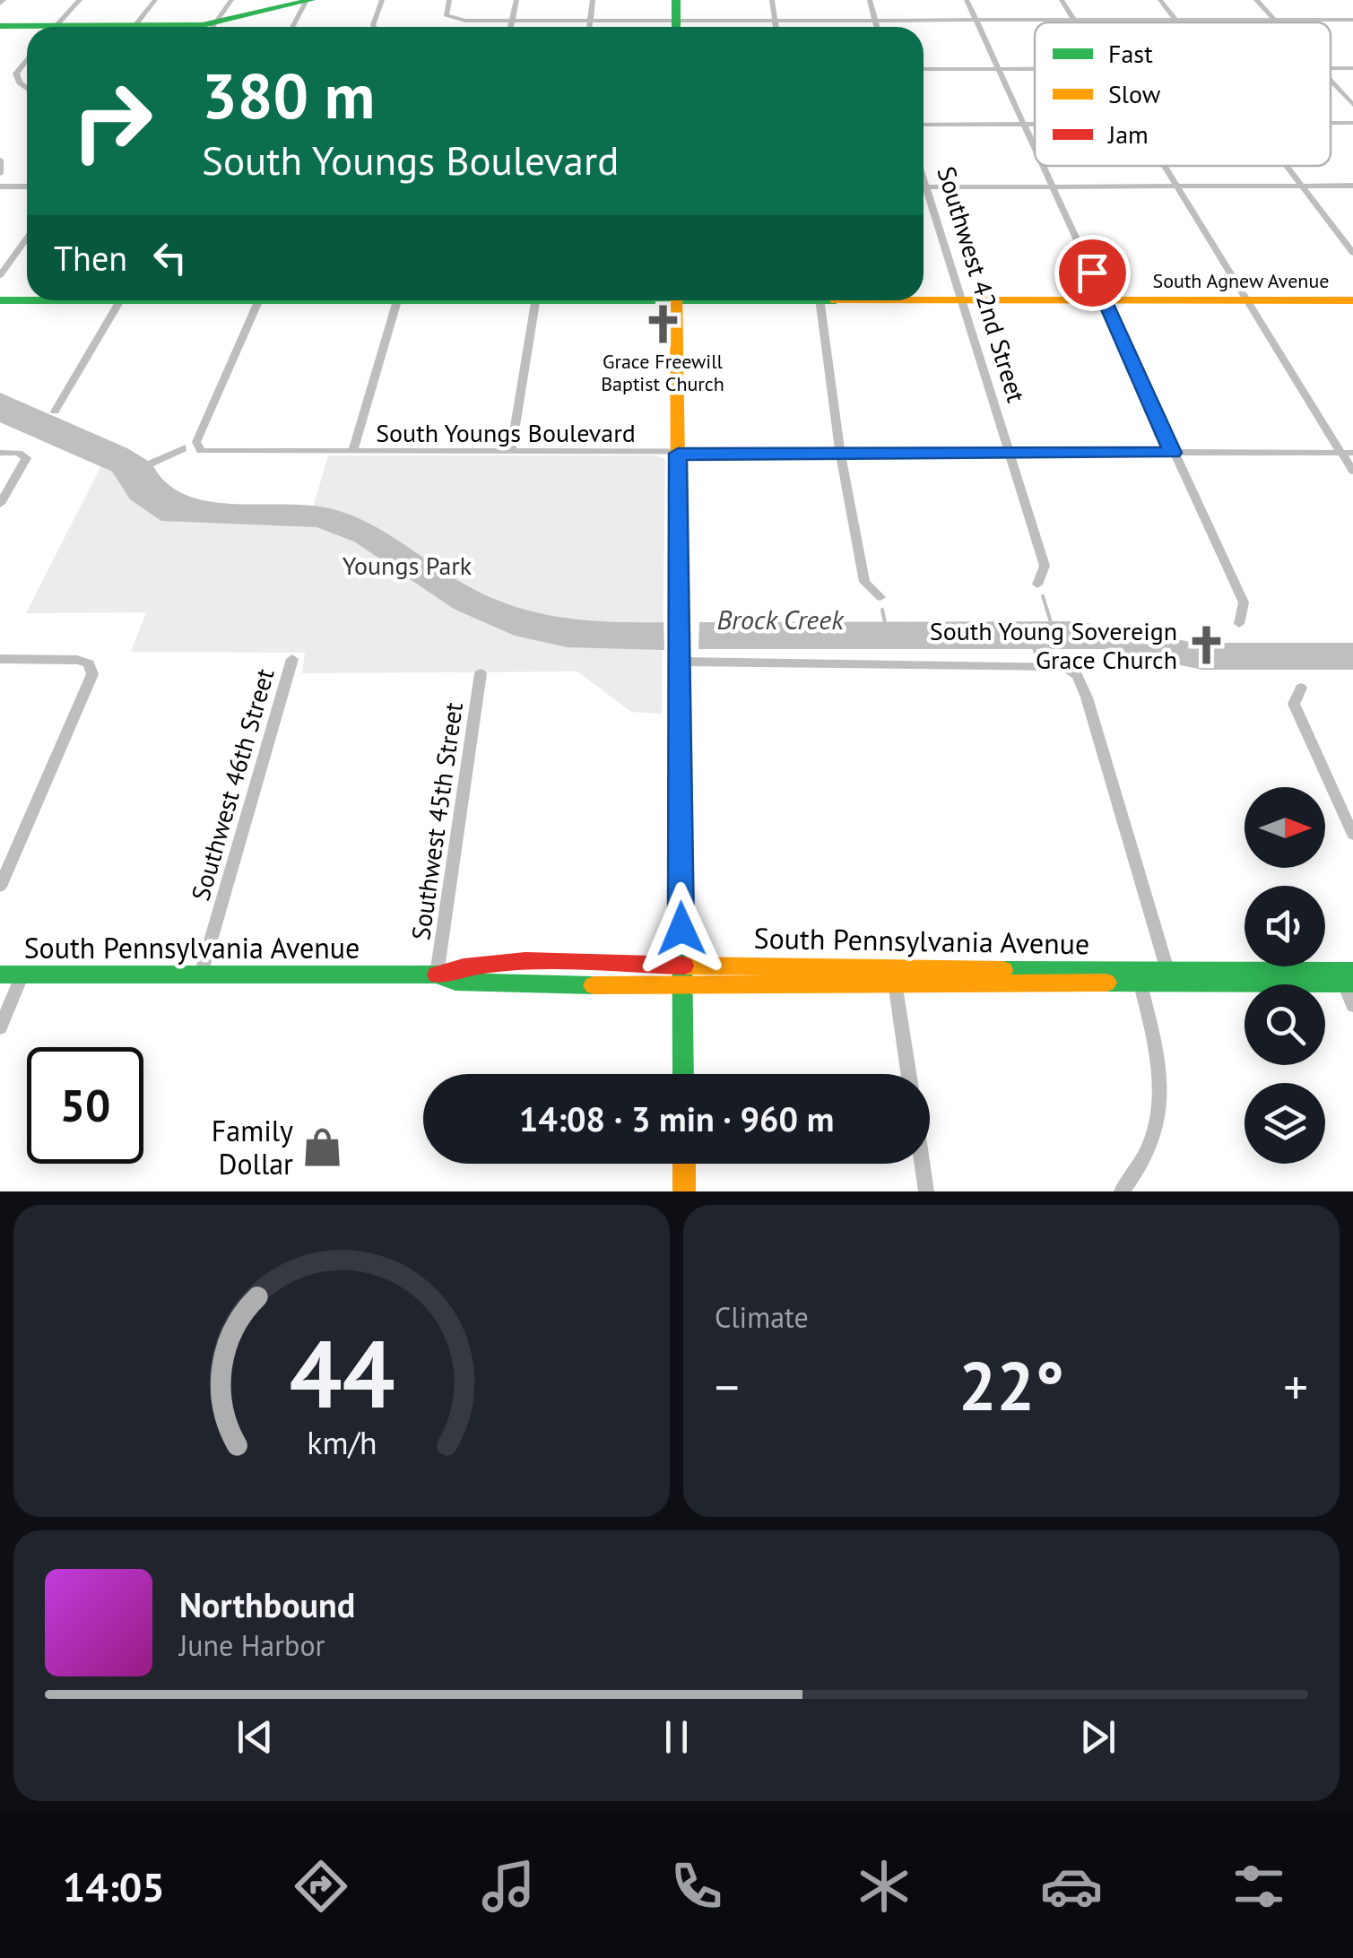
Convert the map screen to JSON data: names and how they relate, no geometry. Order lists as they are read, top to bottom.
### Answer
{
  "streets": {
    "main road": ["South Agnew Avenue", "South Pennsylvania Avenue"],
    "street": [
      "Southwest 42nd Street",
      "South Youngs Boulevard",
      "Southwest 46th Street",
      "Southwest 45th Street"
    ]
  },
  "crossings": [
    ["South Agnew Avenue", "Southwest 42nd Street"],
    ["Southwest 42nd Street", "South Youngs Boulevard"],
    ["Southwest 46th Street", "South Pennsylvania Avenue"],
    ["Southwest 45th Street", "South Pennsylvania Avenue"]
  ],
  "water": ["Brock Creek"],
  "parks": ["Youngs Park"],
  "places": {
    "church": ["Grace Freewill Baptist Church", "South Young Sovereign Grace Church"],
    "shop": ["Family Dollar"]
  },
  "legend": ["Fast", "Slow", "Jam"],
  "north": "right",
  "page": {
    "turn": ["380 m", "South Youngs Boulevard"],
    "then": "Then",
    "limit": "50",
    "trip": "14:08 · 3 min · 960 m",
    "tile": "Climate",
    "heat": ["−", "22°", "+"],
    "song": ["Northbound", "June Harbor"],
    "tabs": "14:05",
    "gauge": ["44", "km/h"]
  }
}
